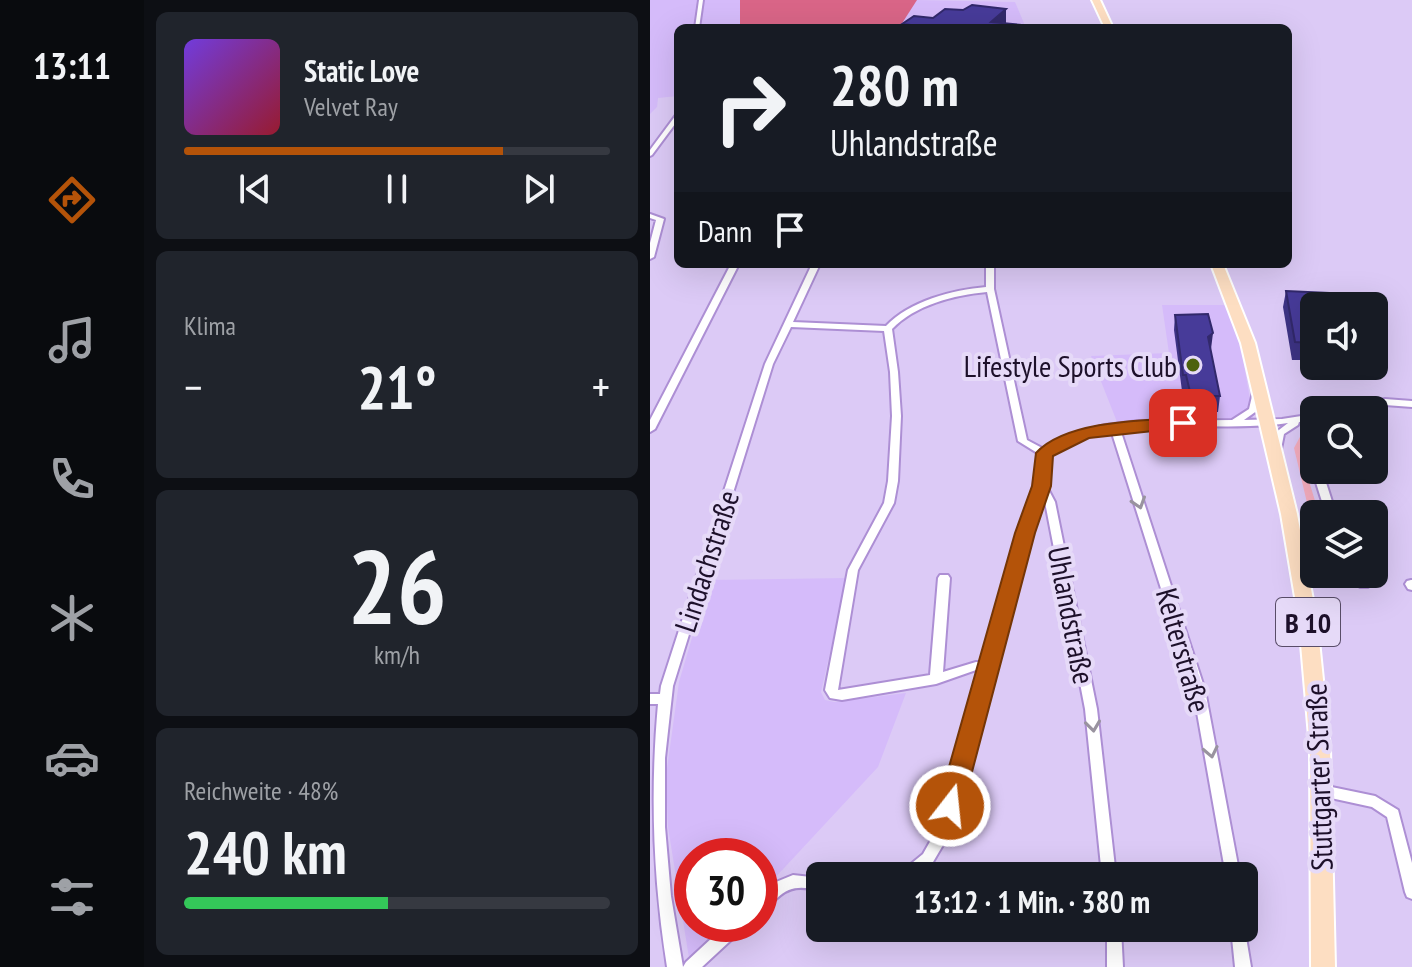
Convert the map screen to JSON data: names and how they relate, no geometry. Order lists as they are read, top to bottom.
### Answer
{
  "streets": {
    "main road": ["B 10", "Stuttgarter Straße"],
    "street": ["Lindachstraße", "Uhlandstraße", "Kelterstraße"]
  },
  "one_way": ["Uhlandstraße", "Kelterstraße"],
  "places": ["Lifestyle Sports Club"],
  "page": {
    "tabs": "13:11",
    "turn": ["280 m", "Uhlandstraße"],
    "song": ["Static Love", "Velvet Ray"],
    "then": "Dann",
    "tile": [
      "Klima",
      ["26", "km/h"],
      ["Reichweite · 48%", "240 km"]
    ],
    "heat": ["−", "21°", "+"],
    "limit": "30",
    "trip": "13:12 · 1 Min. · 380 m"
  }
}
